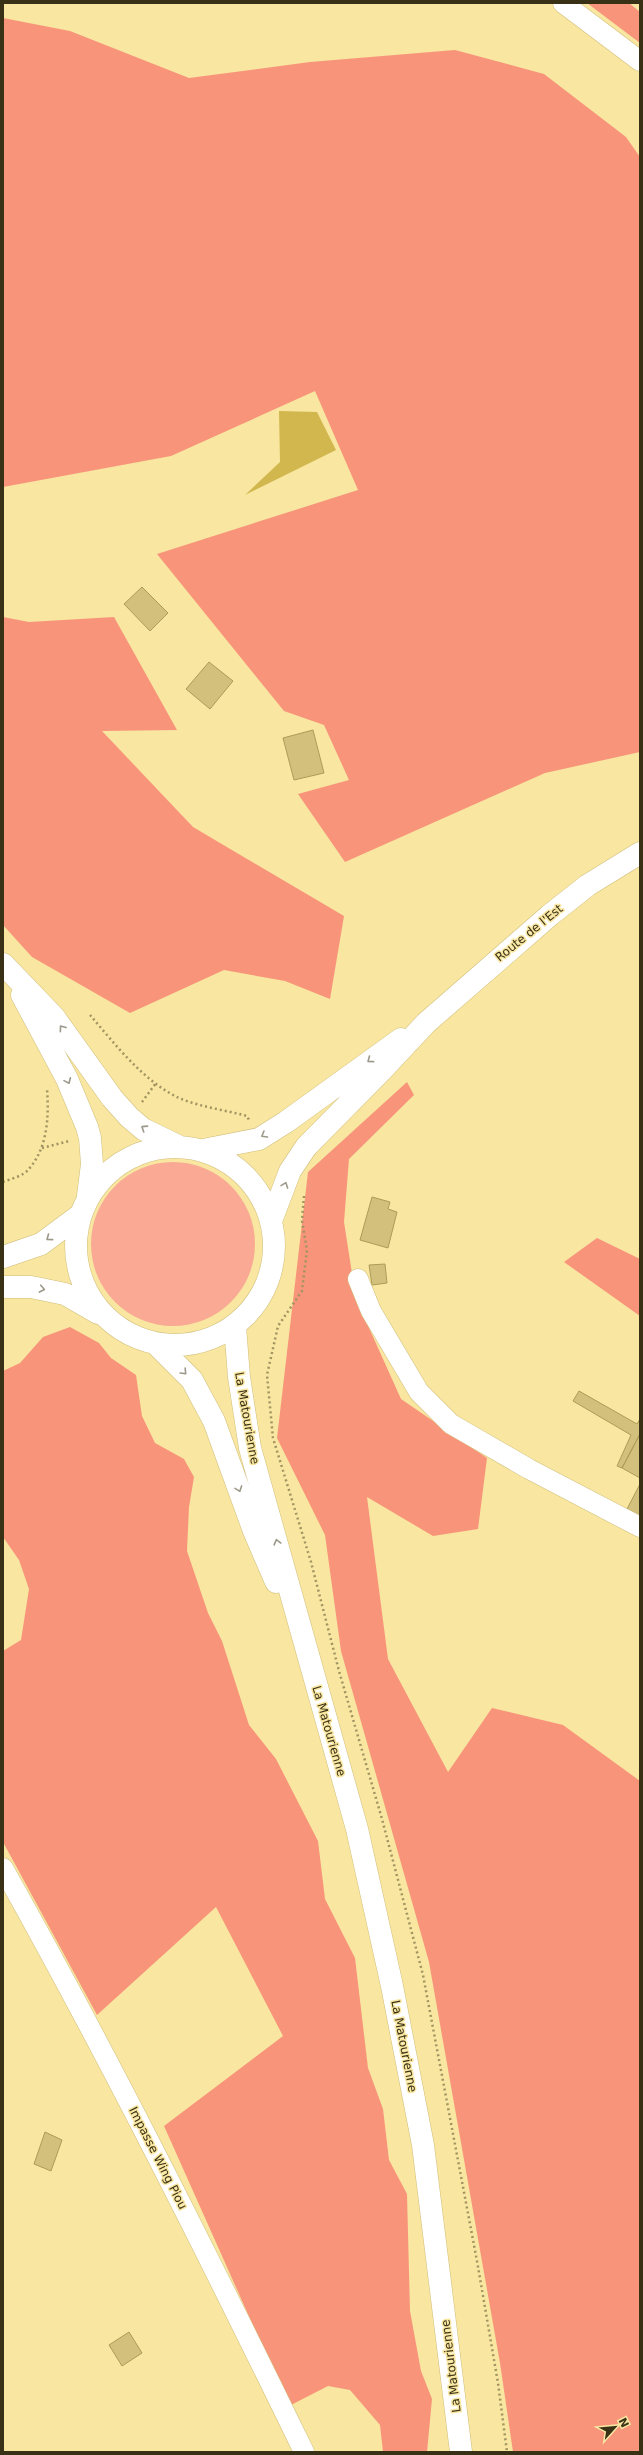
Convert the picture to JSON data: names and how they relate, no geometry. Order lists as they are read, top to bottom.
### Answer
{
  "streets": {
    "main road": ["Route de l'Est", "La Matourienne"],
    "street": ["Impasse Wing Piou"]
  },
  "north": "top right"
}
